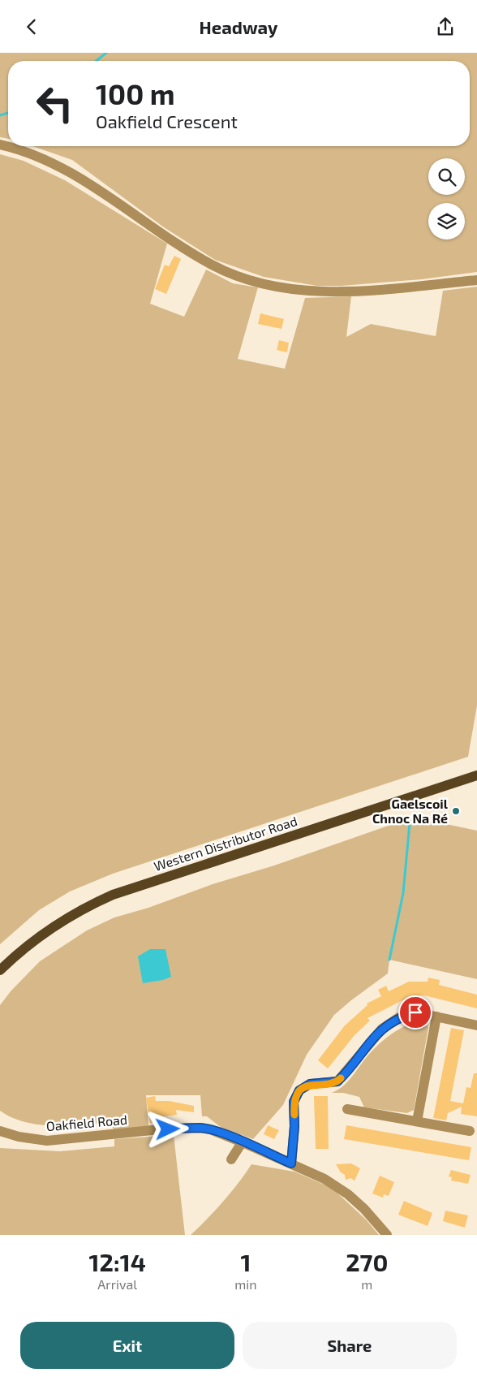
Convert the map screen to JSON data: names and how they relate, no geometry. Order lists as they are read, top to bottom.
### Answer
{
  "streets": {
    "main road": ["Western Distributor Road"],
    "street": ["Oakfield Road"]
  },
  "places": ["Gaelscoil Chnoc Na Ré"],
  "page": {
    "header": "Headway",
    "turn": ["100 m", "Oakfield Crescent"],
    "eta": [
      "12:14",
      "Arrival",
      "1",
      "min",
      "270",
      "m"
    ],
    "buttons": ["Exit", "Share"]
  }
}
